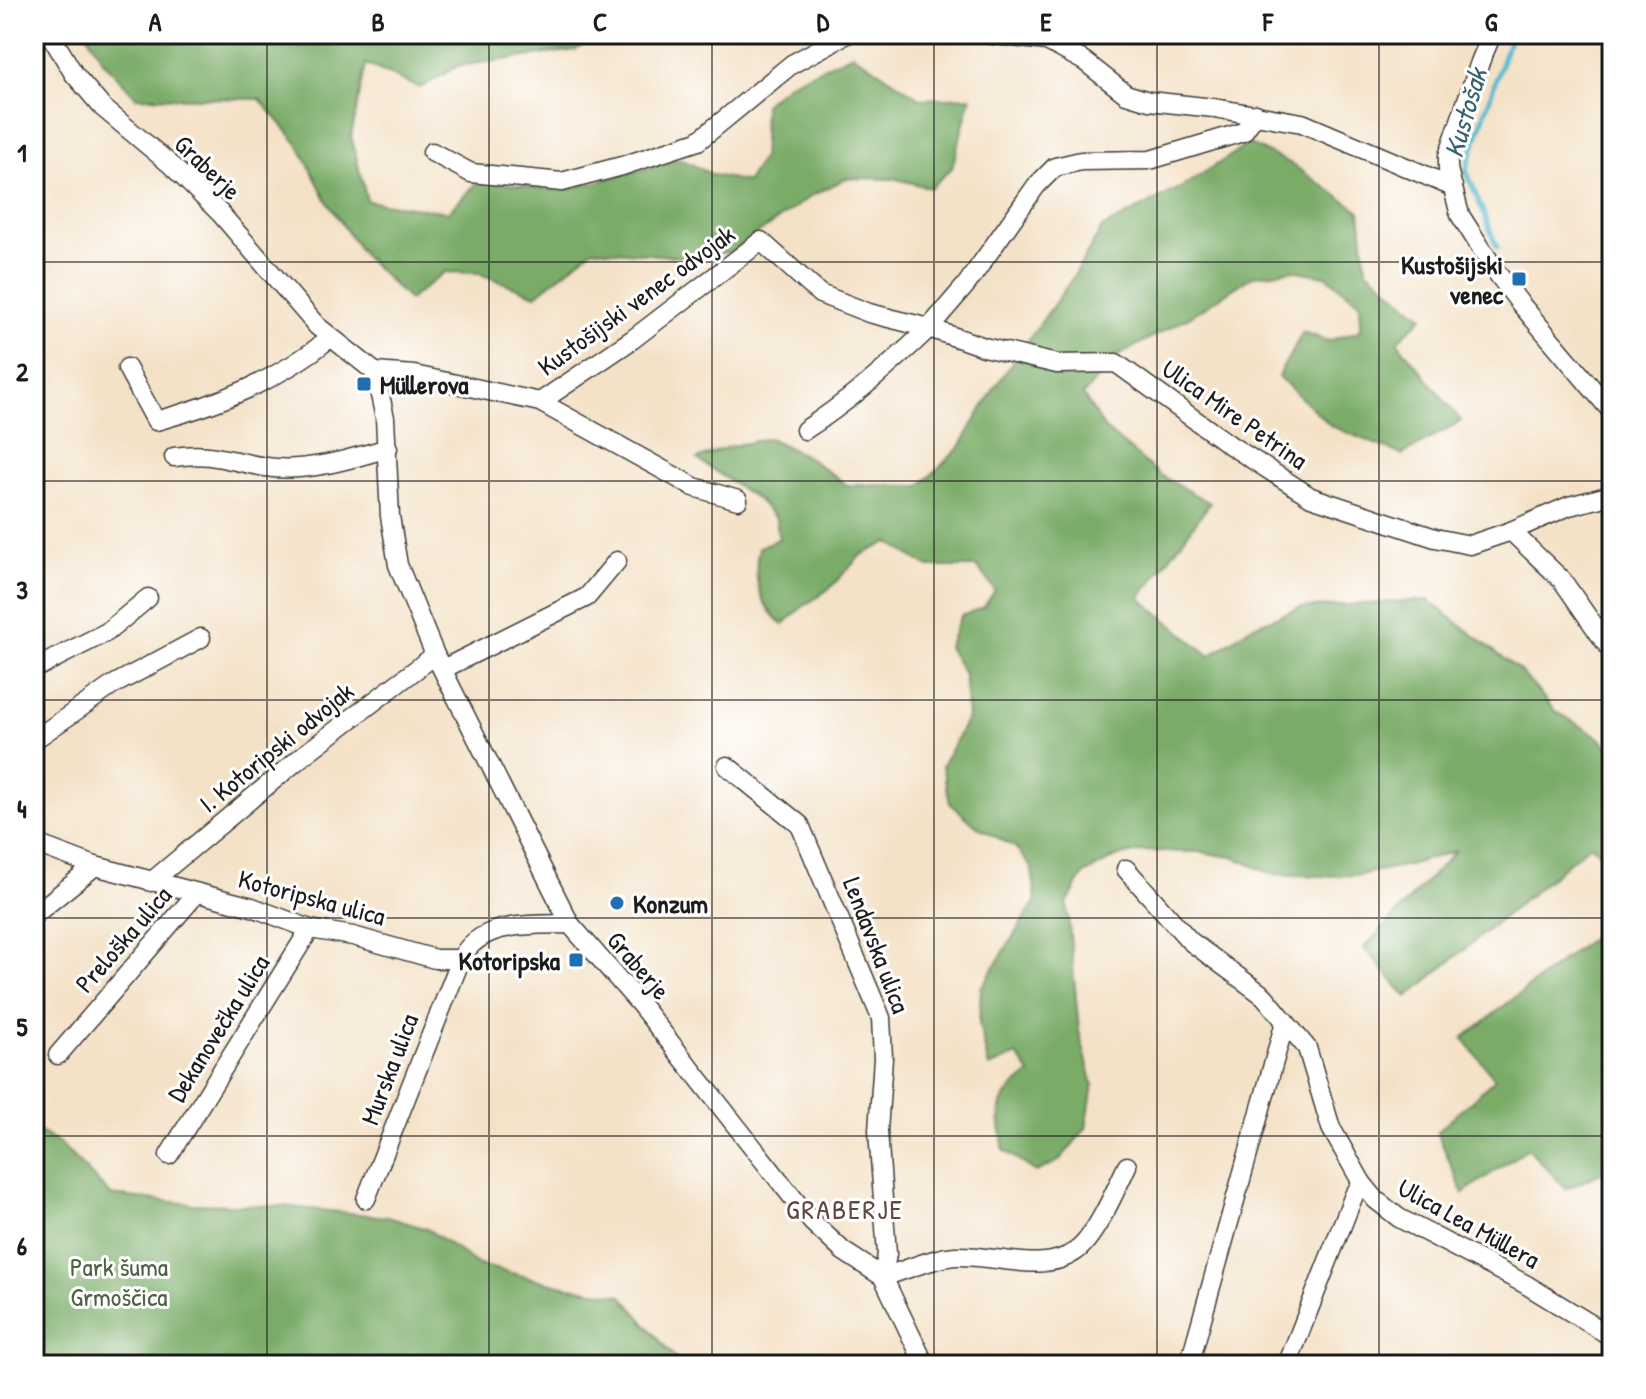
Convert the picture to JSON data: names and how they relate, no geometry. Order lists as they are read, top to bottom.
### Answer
{
  "streets": {
    "street": [
      "Graberje",
      "Kustošijski venec odvojak",
      "Ulica Mire Petrina",
      "I. Kotoripski odvojak",
      "Kotoripska ulica",
      "Preloška ulica",
      "Lendavska ulica",
      "Dekanovečka ulica",
      "Murska ulica",
      "Ulica Lea Müllera"
    ]
  },
  "crossings": [
    ["Graberje", "I. Kotoripski odvojak"],
    ["Graberje", "Lendavska ulica"],
    ["Kustošijski venec odvojak", "Ulica Mire Petrina"],
    ["I. Kotoripski odvojak", "Kotoripska ulica"],
    ["Kotoripska ulica", "Preloška ulica"],
    ["Kotoripska ulica", "Dekanovečka ulica"],
    ["Kotoripska ulica", "Murska ulica"]
  ],
  "districts": ["GRABERJE"],
  "water": ["Kustošak"],
  "parks": ["Park šuma Grmoščica"],
  "places": {
    "transit": ["Kustošijski venec", "Müllerova", "Kotoripska"],
    "other": ["Konzum"]
  },
  "grid": {
    "columns": [
      "A",
      "B",
      "C",
      "D",
      "E",
      "F",
      "G"
    ],
    "rows": [
      "1",
      "2",
      "3",
      "4",
      "5",
      "6"
    ]
  }
}
